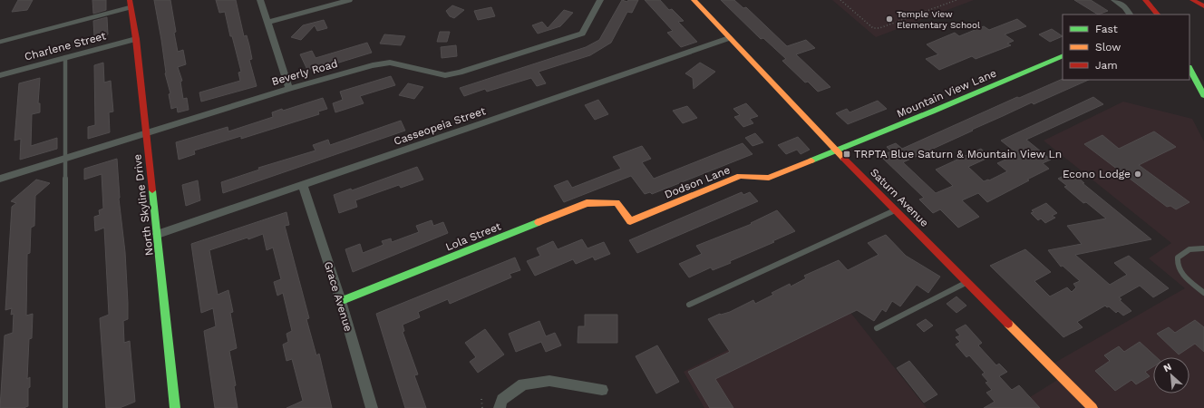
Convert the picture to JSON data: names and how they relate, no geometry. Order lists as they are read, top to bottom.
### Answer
{
  "streets": {
    "main road": [
      "Mountain View Lane",
      "Dodson Lane",
      "Saturn Avenue",
      "North Skyline Drive",
      "Lola Street"
    ],
    "street": [
      "Charlene Street",
      "Beverly Road",
      "Casseopeia Street",
      "Grace Avenue"
    ]
  },
  "crossings": [
    ["Charlene Street", "North Skyline Drive"],
    ["Beverly Road", "North Skyline Drive"],
    ["Mountain View Lane", "Dodson Lane"],
    ["Mountain View Lane", "Saturn Avenue"],
    ["Casseopeia Street", "Saturn Avenue"],
    ["Casseopeia Street", "North Skyline Drive"],
    ["Casseopeia Street", "Grace Avenue"],
    ["Dodson Lane", "Saturn Avenue"],
    ["Dodson Lane", "Lola Street"],
    ["Lola Street", "Grace Avenue"]
  ],
  "places": {
    "other": ["Temple View Elementary School", "Econo Lodge"],
    "transit": ["TRPTA Blue Saturn & Mountain View Ln"]
  },
  "legend": ["Fast", "Slow", "Jam"],
  "north": "top left"
}
